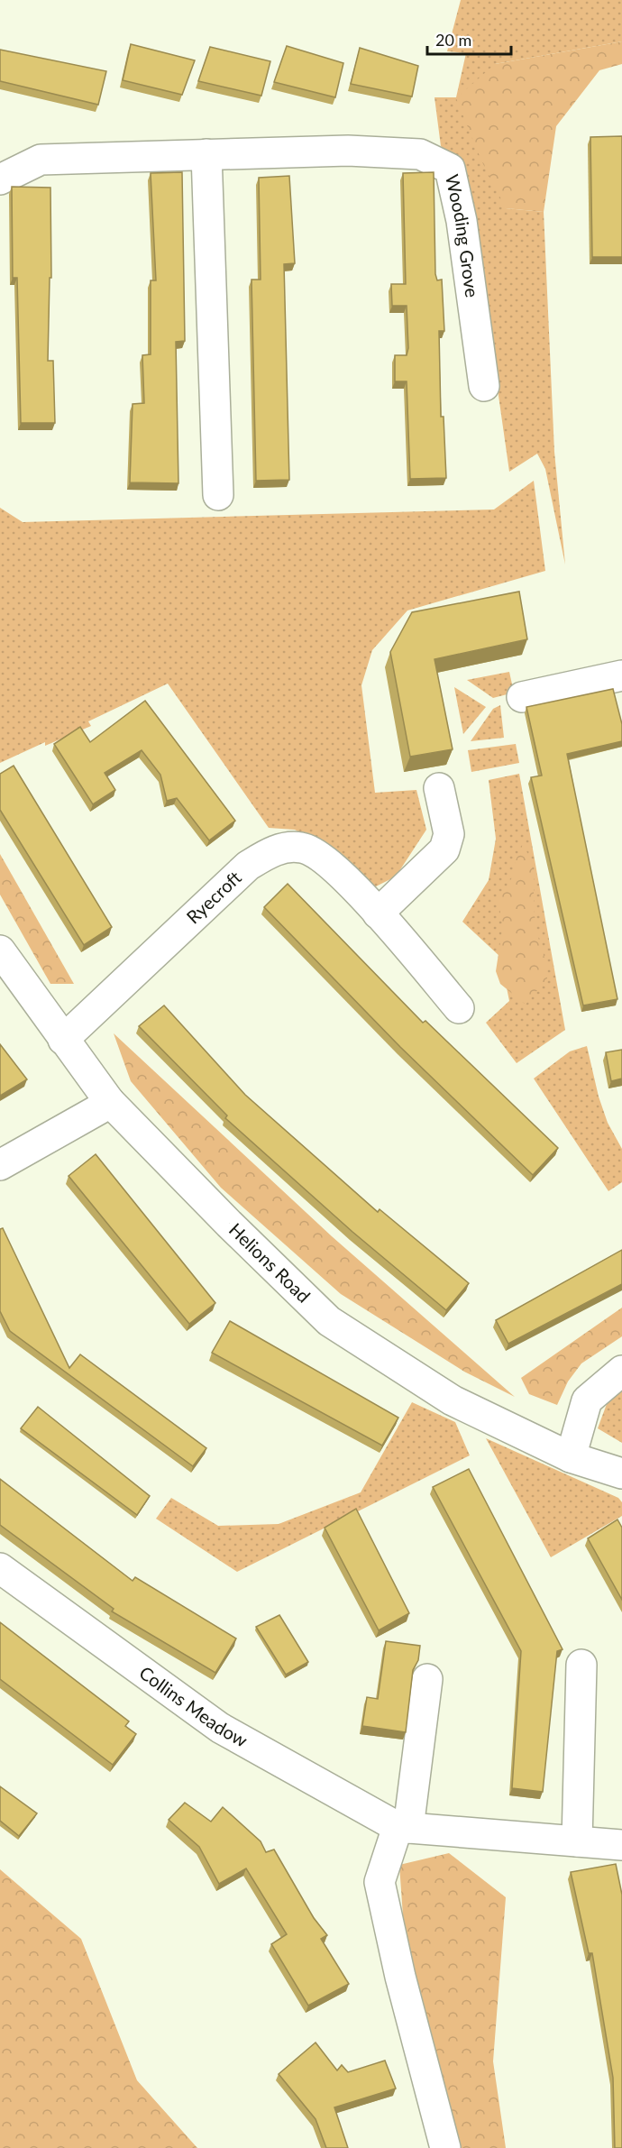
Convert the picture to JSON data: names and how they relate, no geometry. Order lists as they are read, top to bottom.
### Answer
{
  "streets": {
    "street": [
      "Wooding Grove",
      "Ryecroft",
      "Helions Road",
      "Collins Meadow"
    ]
  },
  "crossings": [
    ["Ryecroft", "Helions Road"]
  ],
  "scale_bar": "20 m"
}
